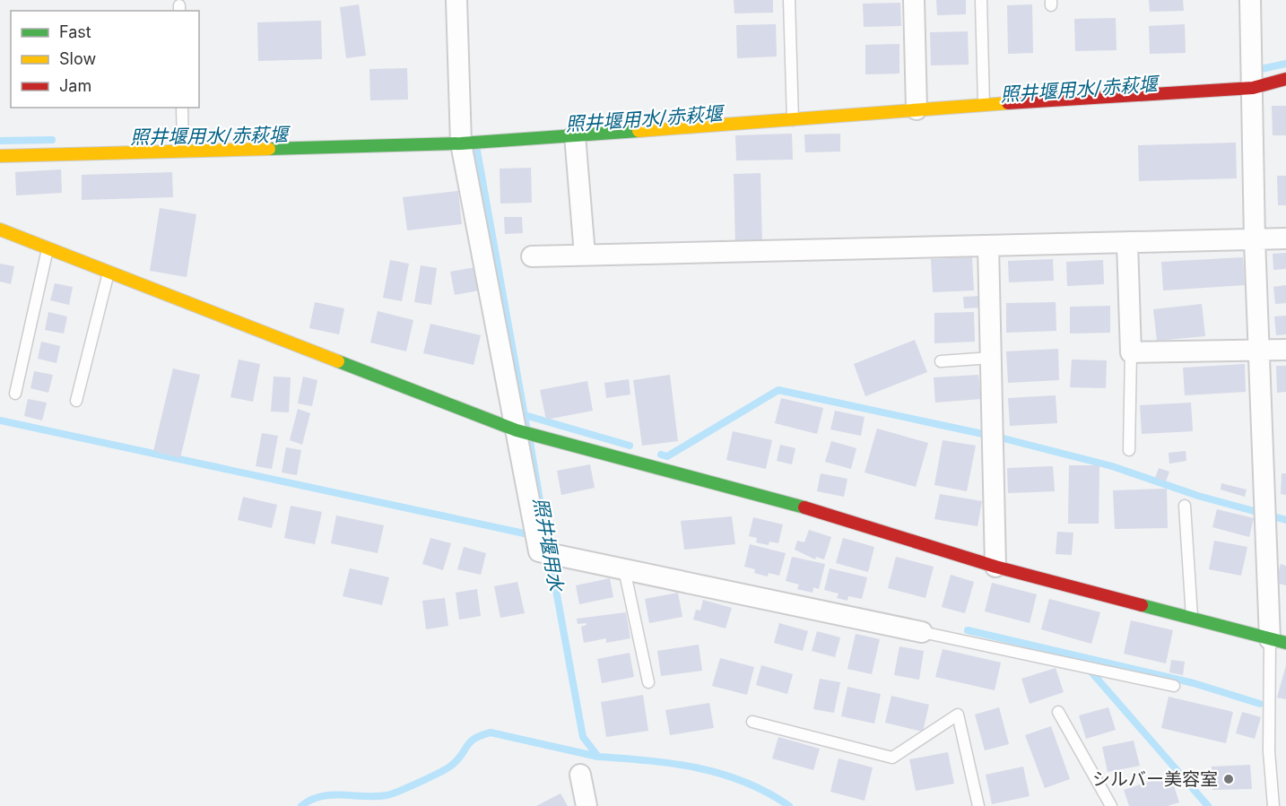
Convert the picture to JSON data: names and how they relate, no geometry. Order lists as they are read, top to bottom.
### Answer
{
  "water": ["照井堰用水/赤萩堰", "照井堰用水"],
  "places": ["シルバー美容室"],
  "legend": ["Fast", "Slow", "Jam"]
}
